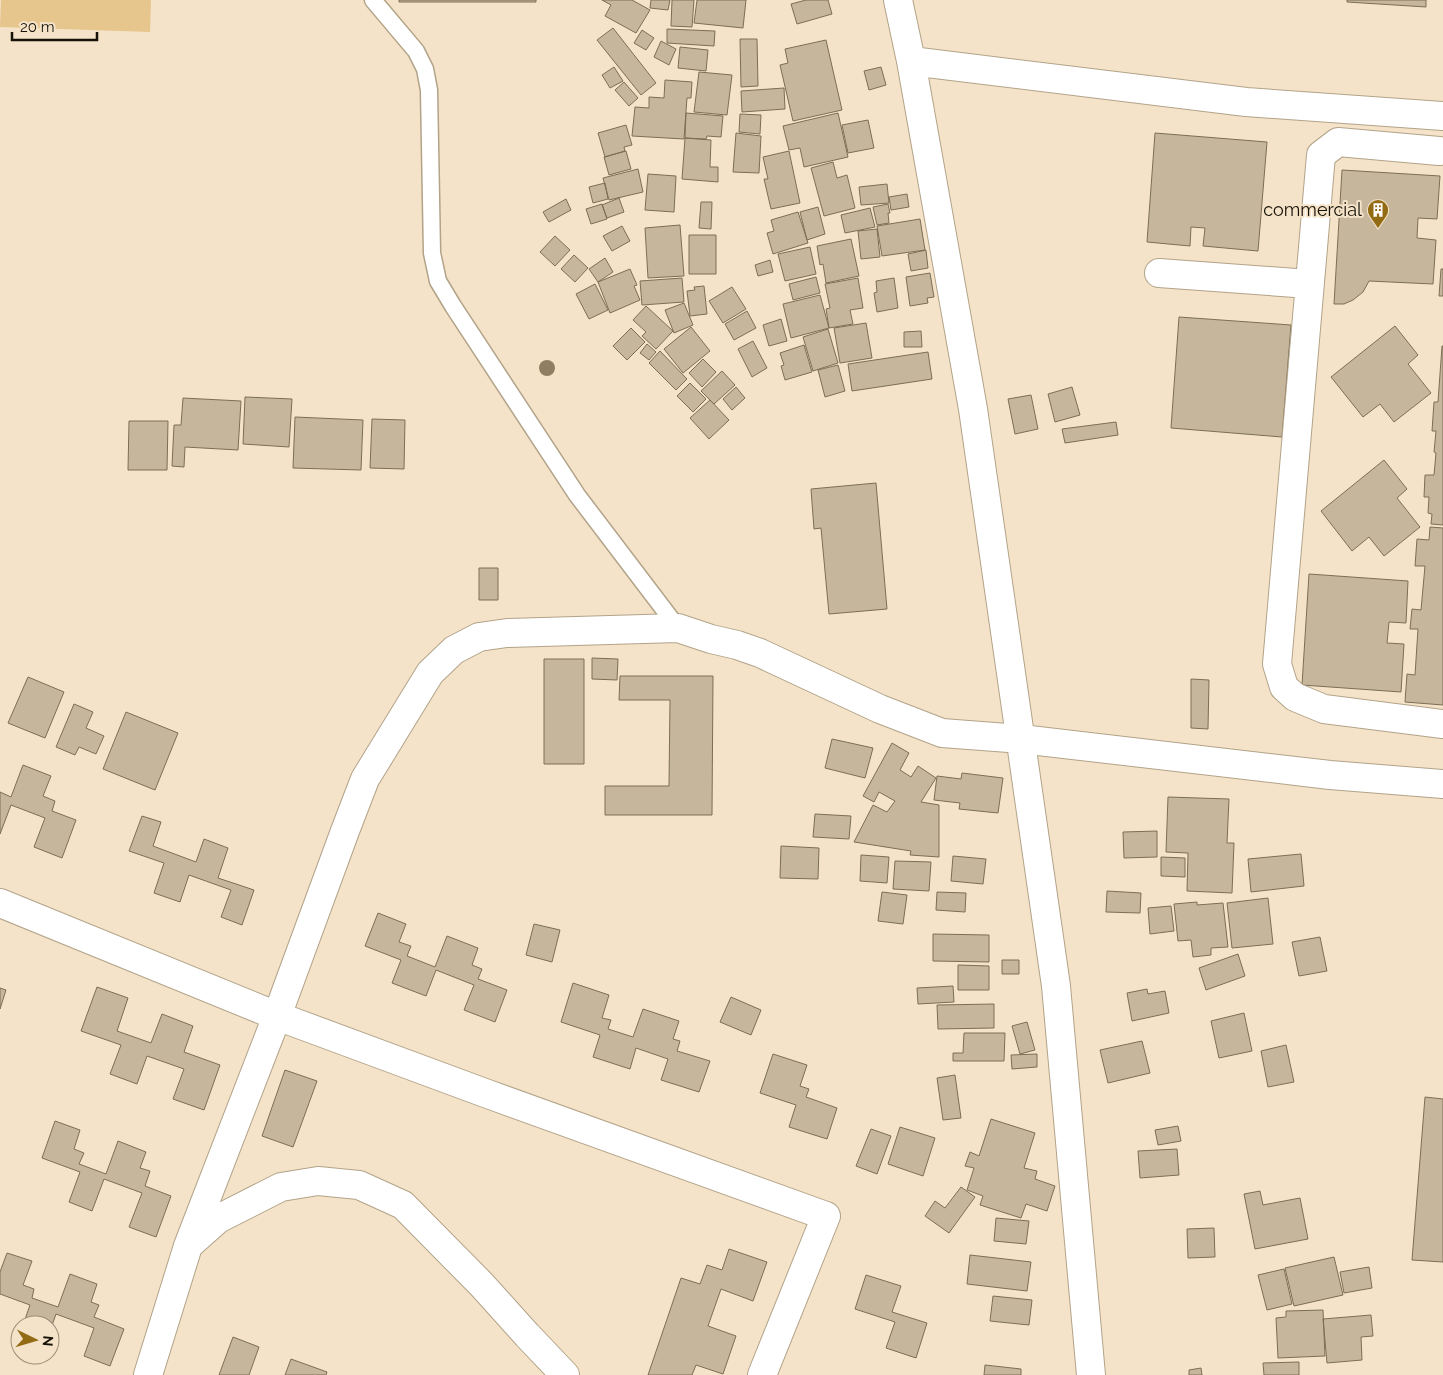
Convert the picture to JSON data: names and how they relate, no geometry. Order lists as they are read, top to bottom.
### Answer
{
  "places": {
    "building": ["commercial"]
  },
  "scale_bar": "20 m",
  "north": "right"
}
